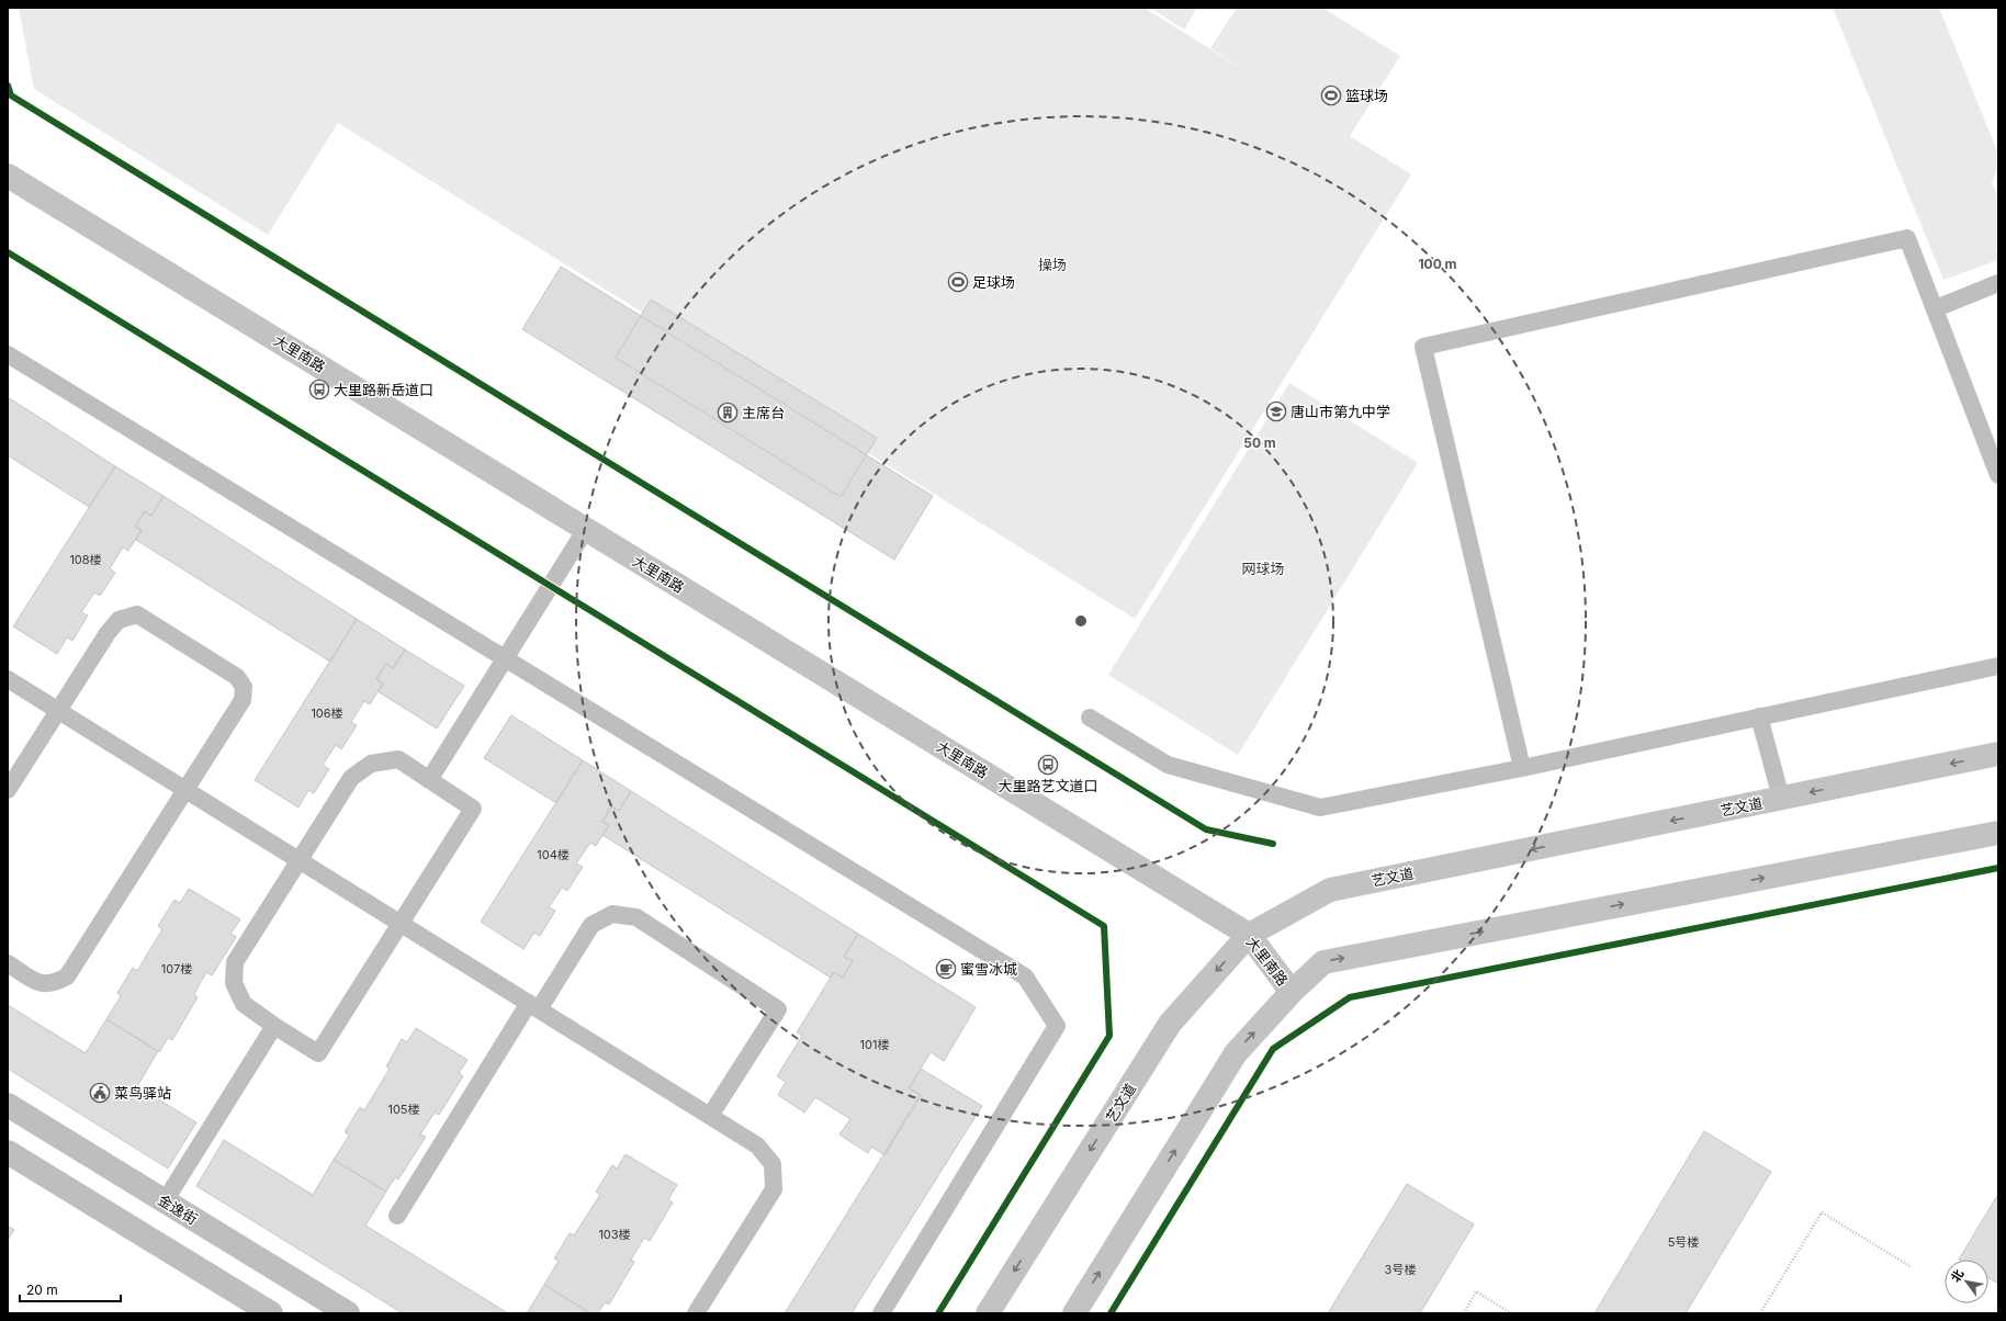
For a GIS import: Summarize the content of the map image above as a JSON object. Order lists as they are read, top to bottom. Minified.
{"streets":{"main road":["大里南路","艺文道"],"street":["金逸街"]},"crossings":[["大里南路","艺文道"]],"parks":["操场","网球场"],"places":{"sports":["篮球场","足球场"],"bus stop":["大里路新岳道口","大里路艺文道口"],"school or university":["唐山市第九中学"],"building":["主席台"],"cafe":["蜜雪冰城"],"public building":["菜鸟驿站"]},"house_numbers":["108楼","106楼","104楼","107楼","101楼","105楼","103楼","5号楼","3号楼"],"scale_bar":"20 m","north":"top left","rings":["100 m","50 m"]}
